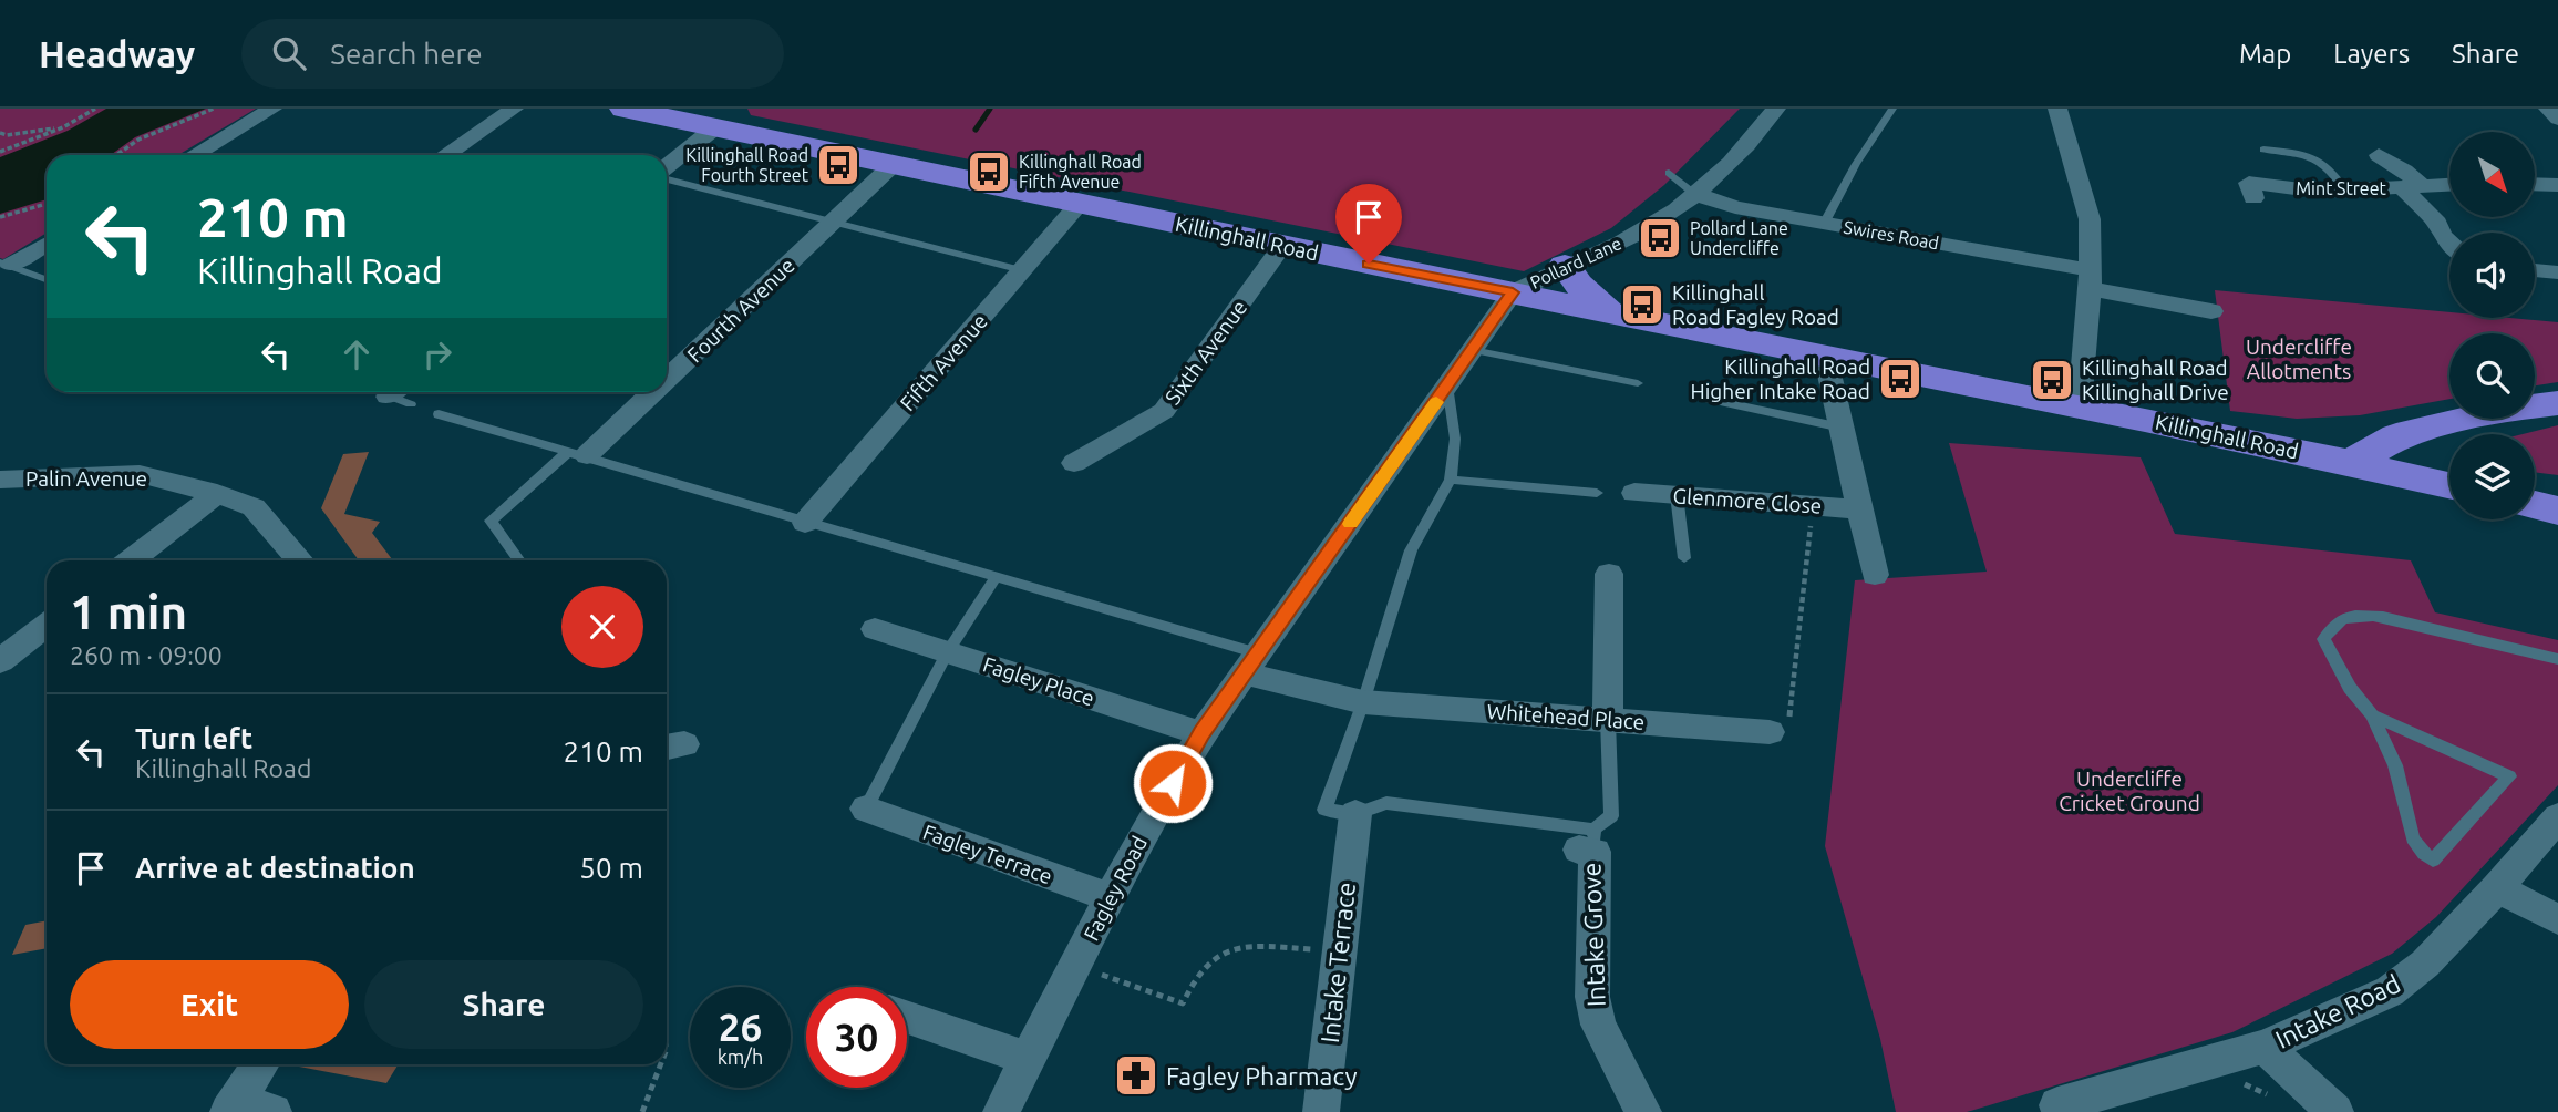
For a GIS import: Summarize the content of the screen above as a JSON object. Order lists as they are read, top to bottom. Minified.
{"streets":{"highway":["Killinghall Road"],"street":["Mint Street","Swires Road","Pollard Lane","Fourth Avenue","Sixth Avenue","Fifth Avenue","Palin Avenue","Glenmore Close","Fagley Place","Whitehead Place","Fagley Terrace","Fagley Road","Intake Grove","Intake Terrace","Intake Road"]},"crossings":[["Swires Road","Pollard Lane"],["Killinghall Road","Pollard Lane"],["Killinghall Road","Fourth Avenue"],["Killinghall Road","Sixth Avenue"],["Killinghall Road","Fifth Avenue"],["Killinghall Road","Fagley Road"],["Pollard Lane","Fagley Road"],["Fagley Place","Fagley Road"],["Whitehead Place","Fagley Road"],["Fagley Terrace","Fagley Road"]],"parks":["Undercliffe Allotments","Undercliffe Cricket Ground"],"places":{"bus stop":["Killinghall Road Fourth Street","Killinghall Road Fifth Avenue","Pollard Lane Undercliffe","Killinghall Road Fagley Road","Killinghall Road Higher Intake Road","Killinghall Road Killinghall Drive"],"pharmacy":["Fagley Pharmacy"]},"north":"bottom right","page":{"header":"Headway","search":"Search here","nav":["Map","Layers","Share"],"turn":["210 m","Killinghall Road"],"heading":["1 min","260 m · 09:00"],"list":[{"name":"Turn left","note":"Killinghall Road","value":"210 m"},{"name":"Arrive at destination","value":"50 m"}],"buttons":["Exit","Share"],"speed":"26 km/h","limit":"30"}}
